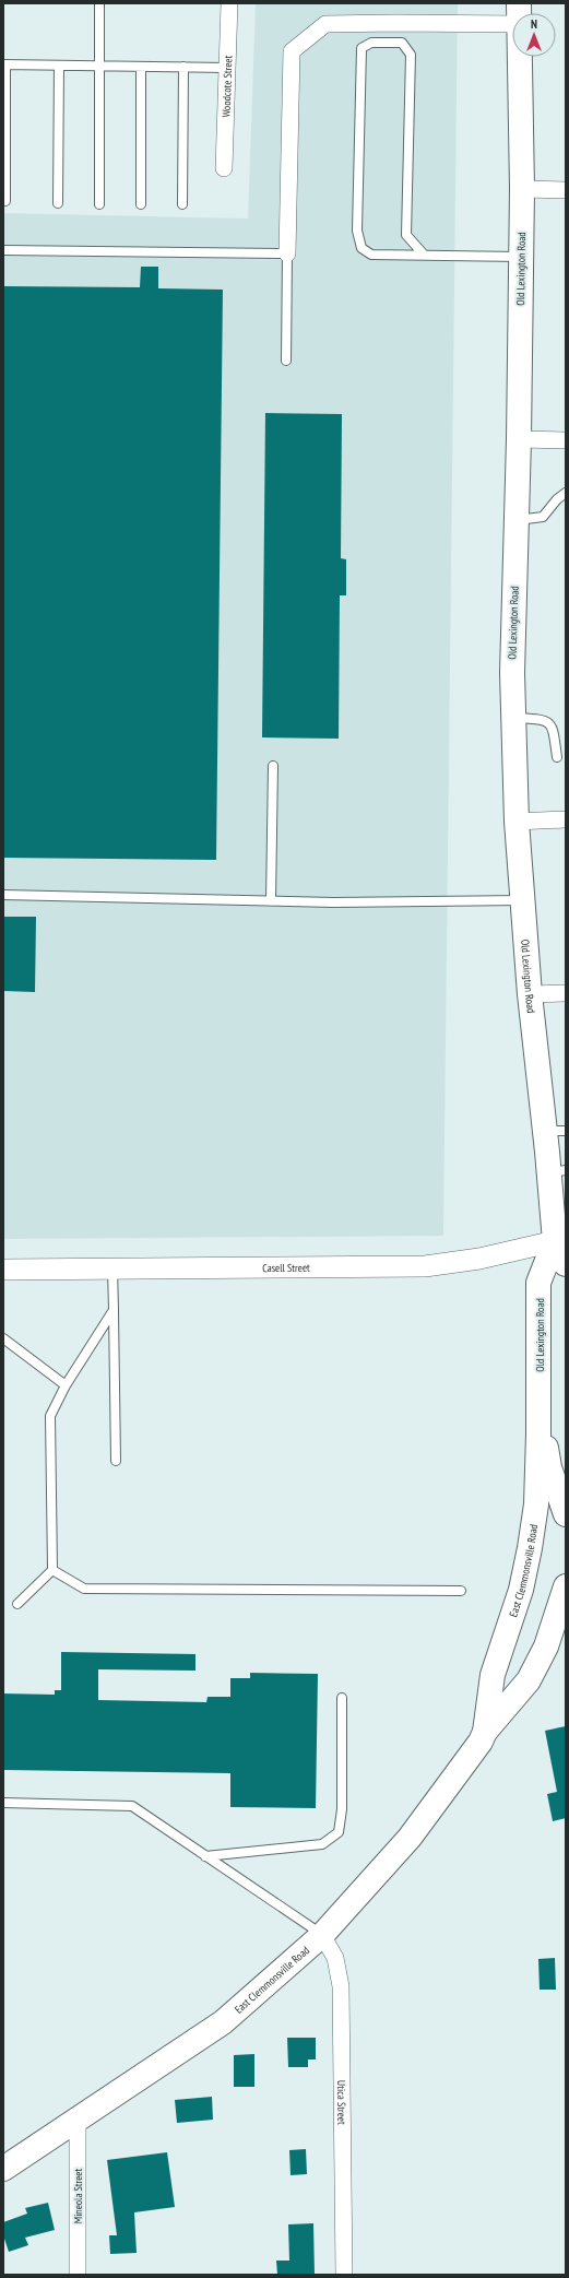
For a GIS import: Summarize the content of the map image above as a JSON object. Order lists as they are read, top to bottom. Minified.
{"streets":{"main road":["Old Lexington Road","East Clemmonsville Road"],"street":["Woodcote Street","Casell Street","Utica Street","Mineola Street"]},"crossings":[["Old Lexington Road","Casell Street"],["Old Lexington Road","East Clemmonsville Road"],["East Clemmonsville Road","Utica Street"],["East Clemmonsville Road","Mineola Street"]],"north":"top"}
